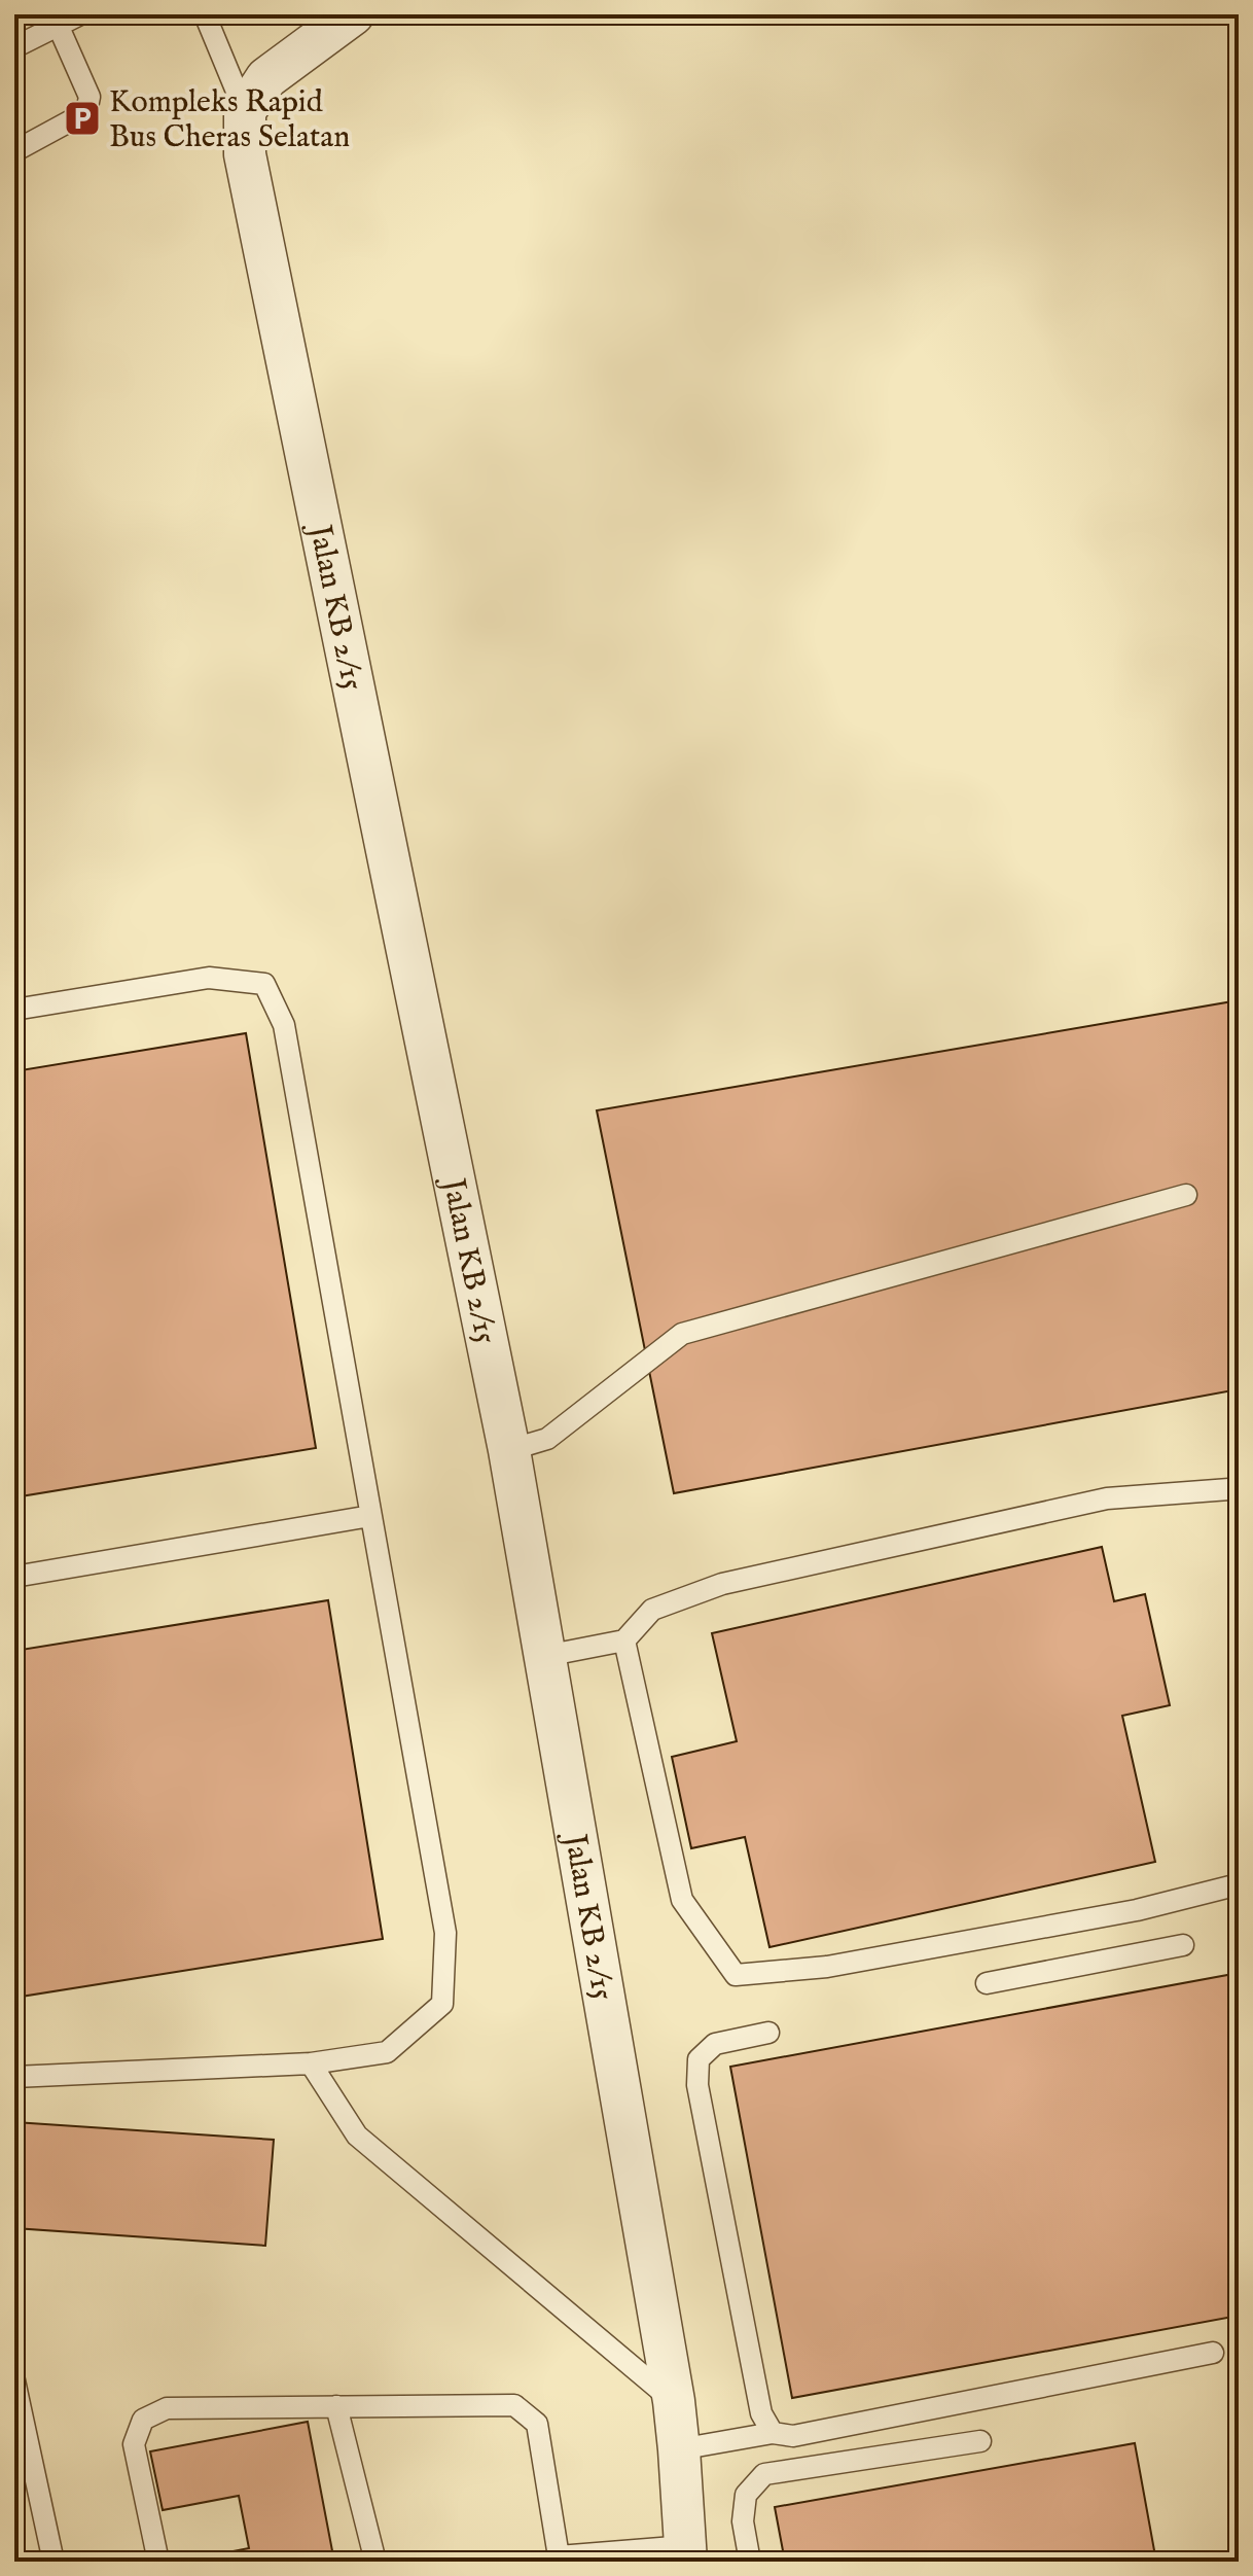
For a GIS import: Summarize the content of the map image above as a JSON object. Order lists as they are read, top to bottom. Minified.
{"streets":{"street":["Jalan KB 2/15"]},"places":{"parking":["Kompleks Rapid Bus Cheras Selatan"]}}
